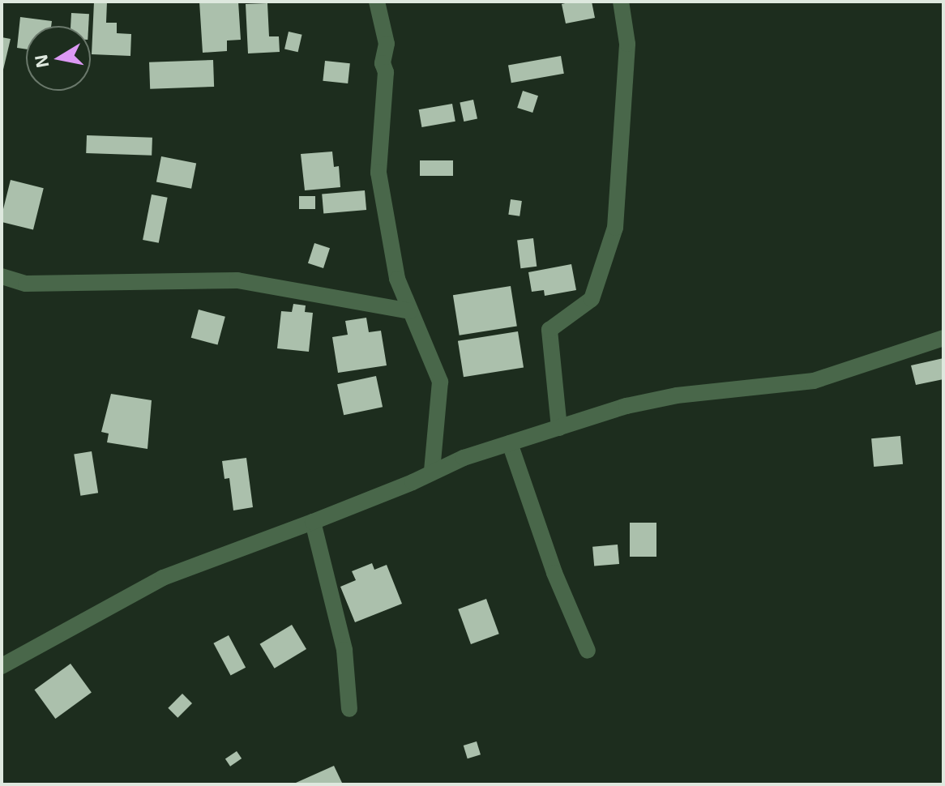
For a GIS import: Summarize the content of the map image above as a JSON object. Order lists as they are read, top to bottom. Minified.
{"north":"left"}
